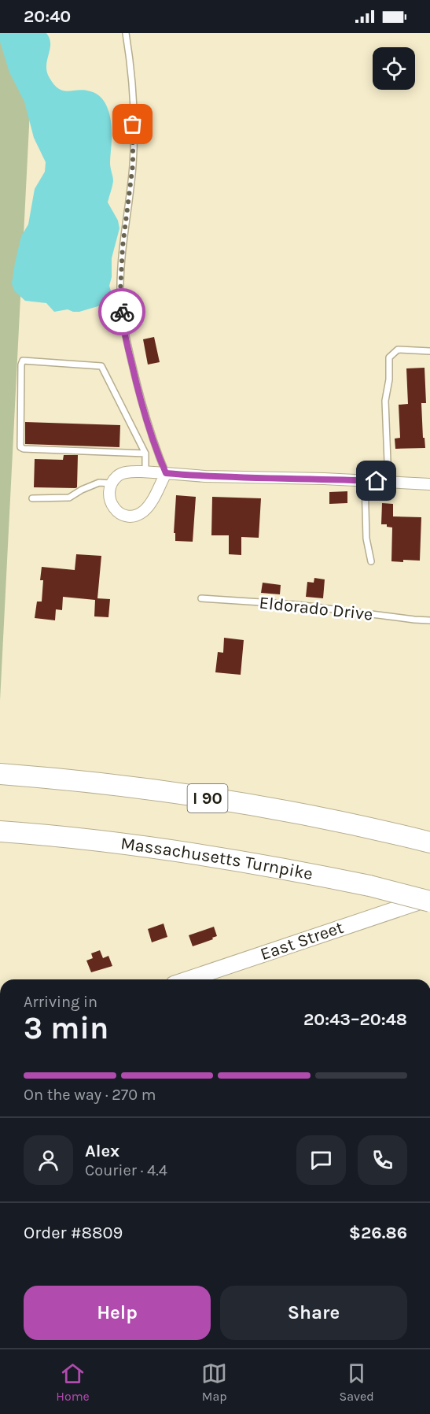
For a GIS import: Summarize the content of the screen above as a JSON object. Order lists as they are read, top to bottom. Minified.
{"streets":{"highway":["I 90","Massachusetts Turnpike"],"main road":["East Street"],"lane":["Eldorado Drive"]},"crossings":[["Massachusetts Turnpike","East Street"]],"page":{"status":"20:40","heading":["3 min","Arriving in","20:43–20:48"],"panel":["Alex","Courier · 4.4","Order #8809","$26.86"],"bar":"On the way · 270 m","buttons":["Help","Share"],"tabs":["Home","Map","Saved"]}}
